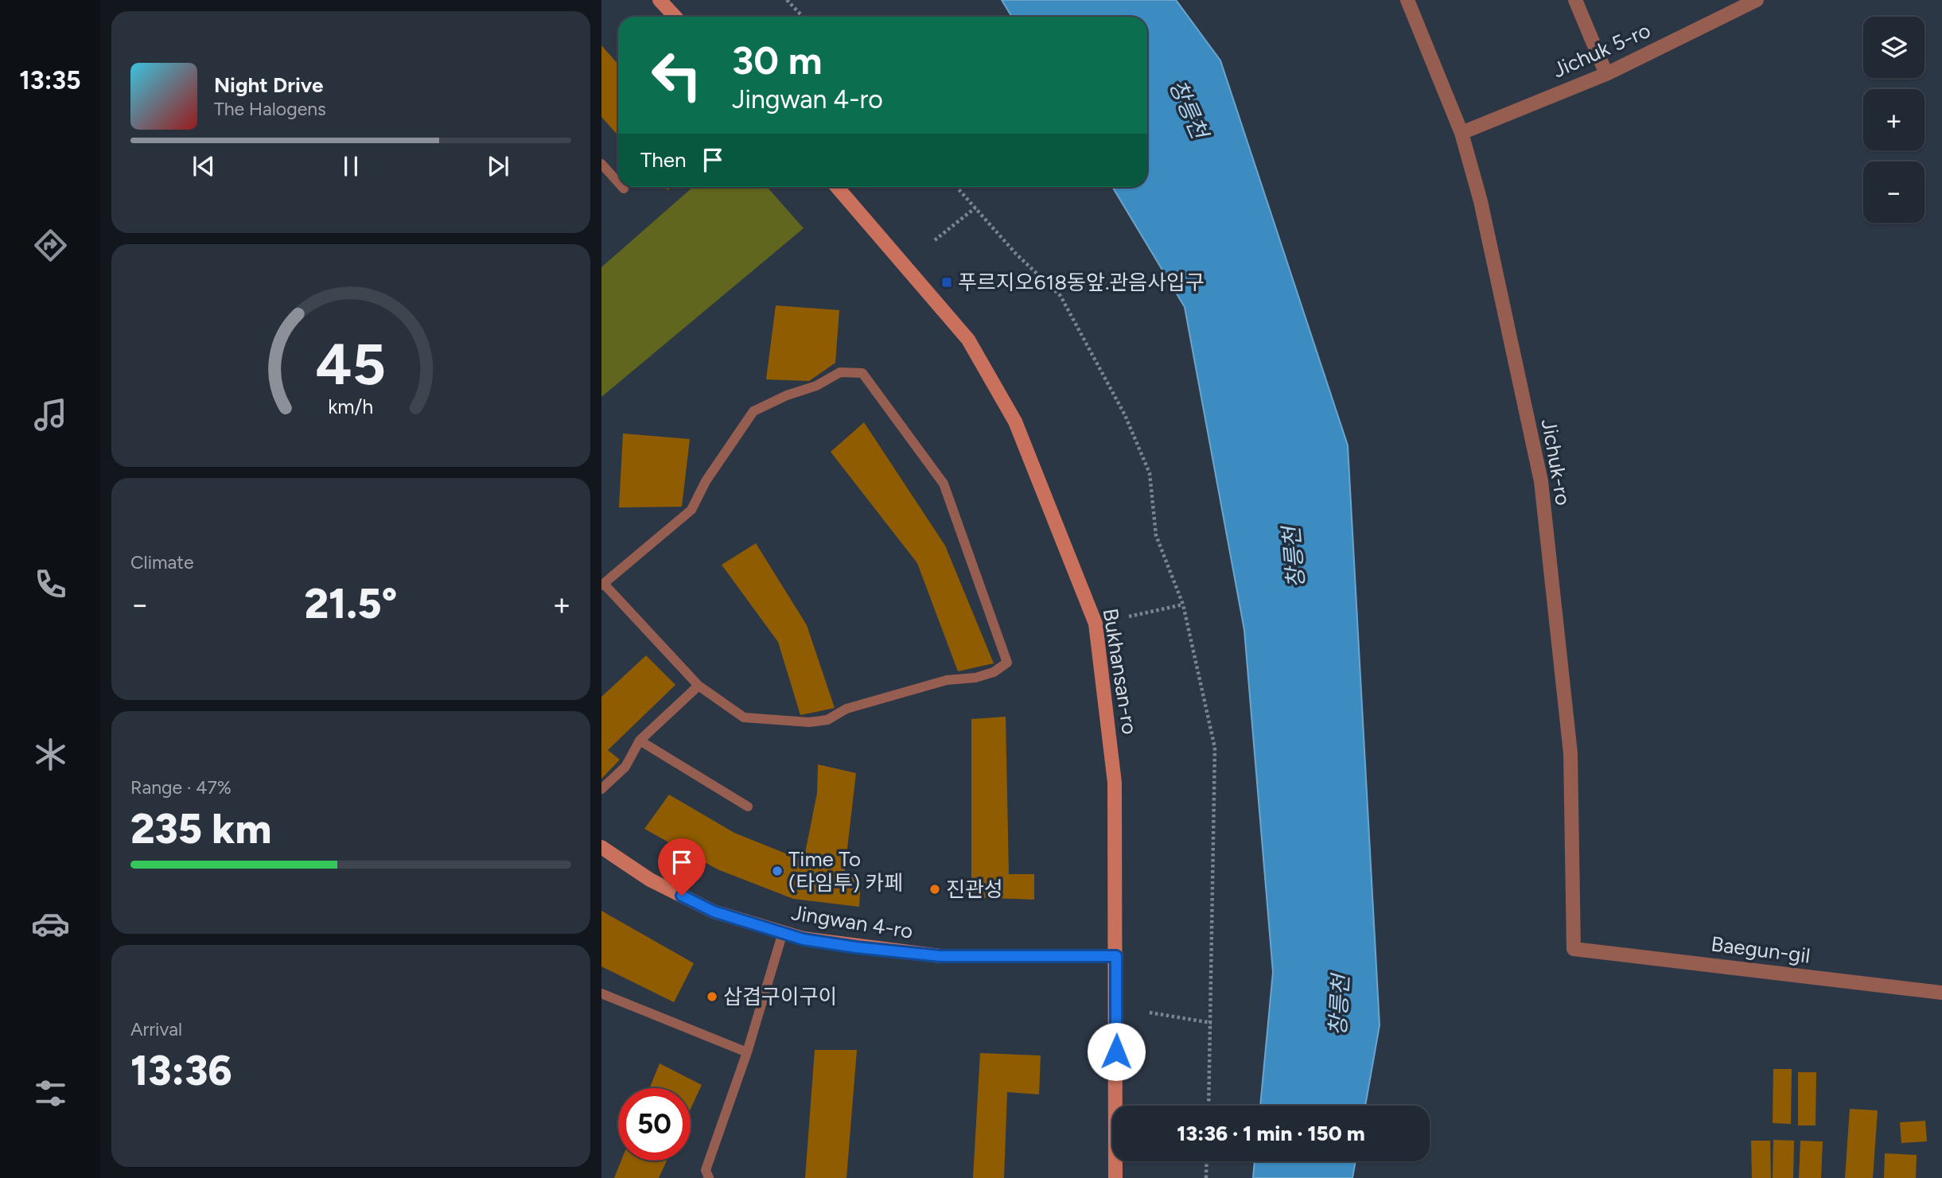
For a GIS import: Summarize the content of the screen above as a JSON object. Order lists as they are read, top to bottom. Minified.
{"streets":{"main road":["Bukhansan-ro","Jingwan 4-ro"],"street":["Jichuk 5-ro","Jichuk-ro","Baegun-gil"]},"crossings":[["Jichuk 5-ro","Jichuk-ro"],["Jichuk-ro","Baegun-gil"],["Bukhansan-ro","Jingwan 4-ro"]],"water":["창릉천"],"places":{"transit":["푸르지오618동앞.관음사입구"],"other":["Time To (타임투) 카페","진관성","삽겹구이구이"]},"page":{"tabs":"13:35","map_buttons":["+","−"],"turn":["30 m","Jingwan 4-ro"],"song":["Night Drive","The Halogens"],"then":"Then","tile":["Climate",["Range · 47%","235 km"],["Arrival","13:36"]],"heat":["−","21.5°","+"],"limit":"50","trip":"13:36 · 1 min · 150 m","gauge":["45","km/h"]}}
